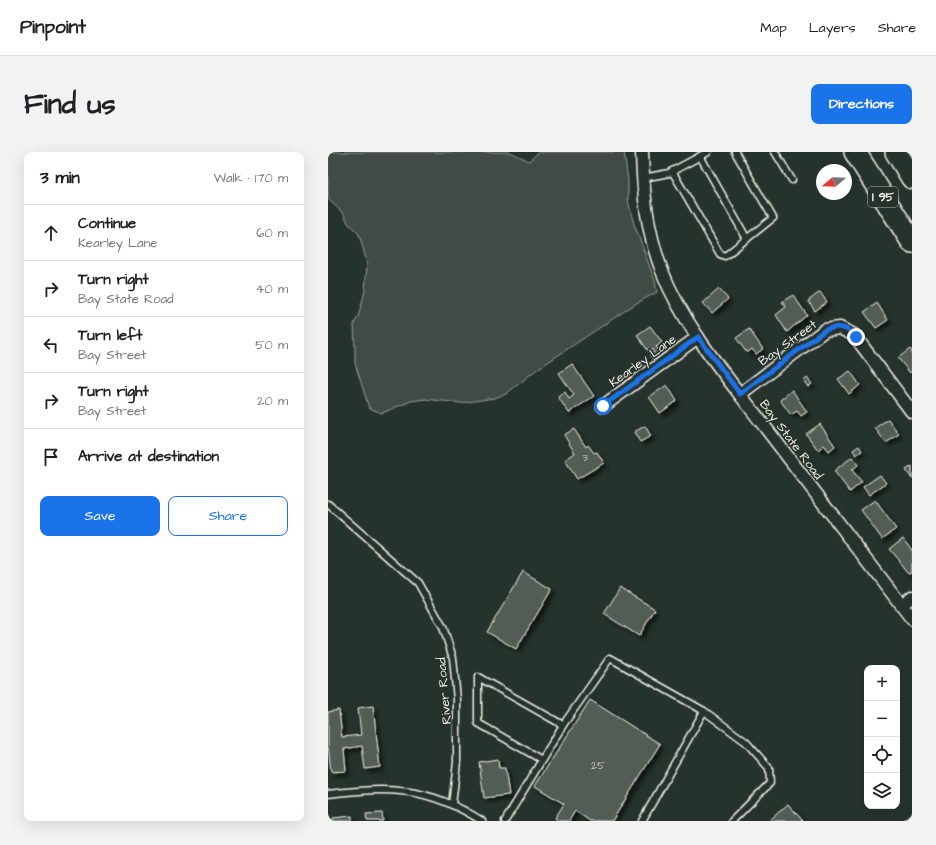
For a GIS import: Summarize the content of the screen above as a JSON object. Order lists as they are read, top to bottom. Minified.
{"streets":{"highway":["I 95"],"street":["Bay Street","Kearley Lane","Bay State Road"],"lane":["River Road"]},"crossings":[["Bay Street","Bay State Road"],["Kearley Lane","Bay State Road"]],"house_numbers":["3","25"],"north":"left","page":{"header":"Pinpoint","nav":["Map","Layers","Share"],"buttons":["Directions",["Save","Share"]],"title":"Find us","heading":["3 min","Walk · 170 m"],"list":[["Continue","Kearley Lane","60 m"],["Turn right","Bay State Road","40 m"],["Turn left","Bay Street","50 m"],["Turn right","Bay Street","20 m"],"Arrive at destination"],"map_buttons":["+","−"]}}
